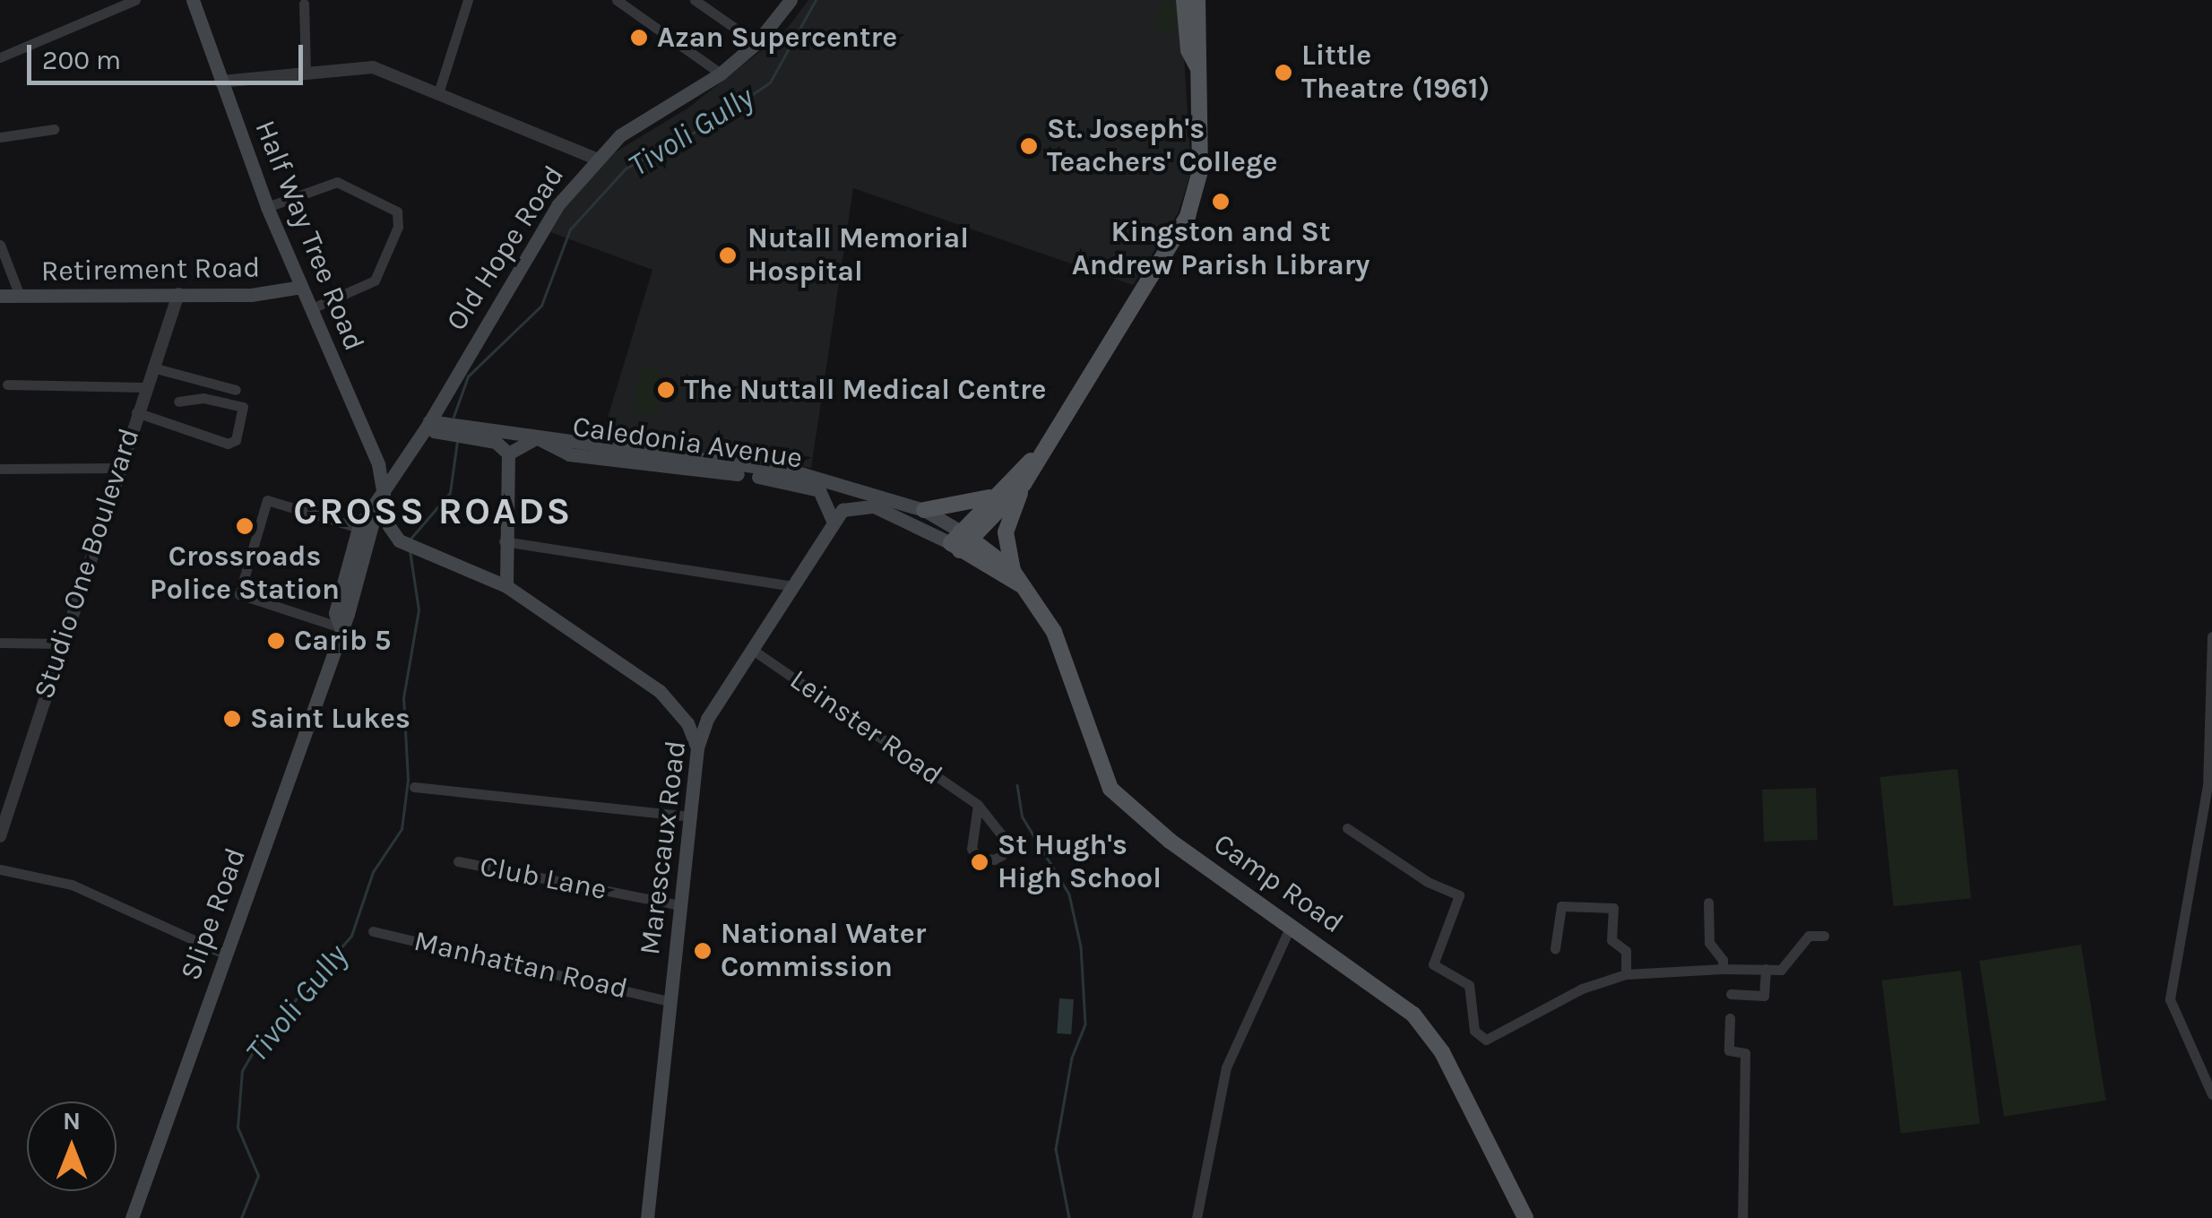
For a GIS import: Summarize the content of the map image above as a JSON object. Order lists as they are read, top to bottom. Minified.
{"streets":{"main road":["Half Way Tree Road","Old Hope Road","Retirement Road","Caledonia Avenue","Marescaux Road","Camp Road","Slipe Road"],"street":["Studio One Boulevard","Leinster Road","Club Lane","Manhattan Road"]},"crossings":[["Half Way Tree Road","Old Hope Road"],["Half Way Tree Road","Retirement Road"],["Half Way Tree Road","Slipe Road"],["Old Hope Road","Slipe Road"],["Retirement Road","Studio One Boulevard"],["Caledonia Avenue","Marescaux Road"],["Caledonia Avenue","Camp Road"],["Leinster Road","Marescaux Road"],["Marescaux Road","Club Lane"],["Marescaux Road","Manhattan Road"]],"districts":["CROSS ROADS"],"water":["Tivoli Gully"],"places":["Azan Supercentre","Little Theatre (1961)","St. Joseph's Teachers' College","Kingston and St Andrew Parish Library","Nutall Memorial Hospital","The Nuttall Medical Centre","Crossroads Police Station","Carib 5","Saint Lukes","St Hugh's High School","National Water Commission"],"scale_bar":"200 m","north":"top"}
